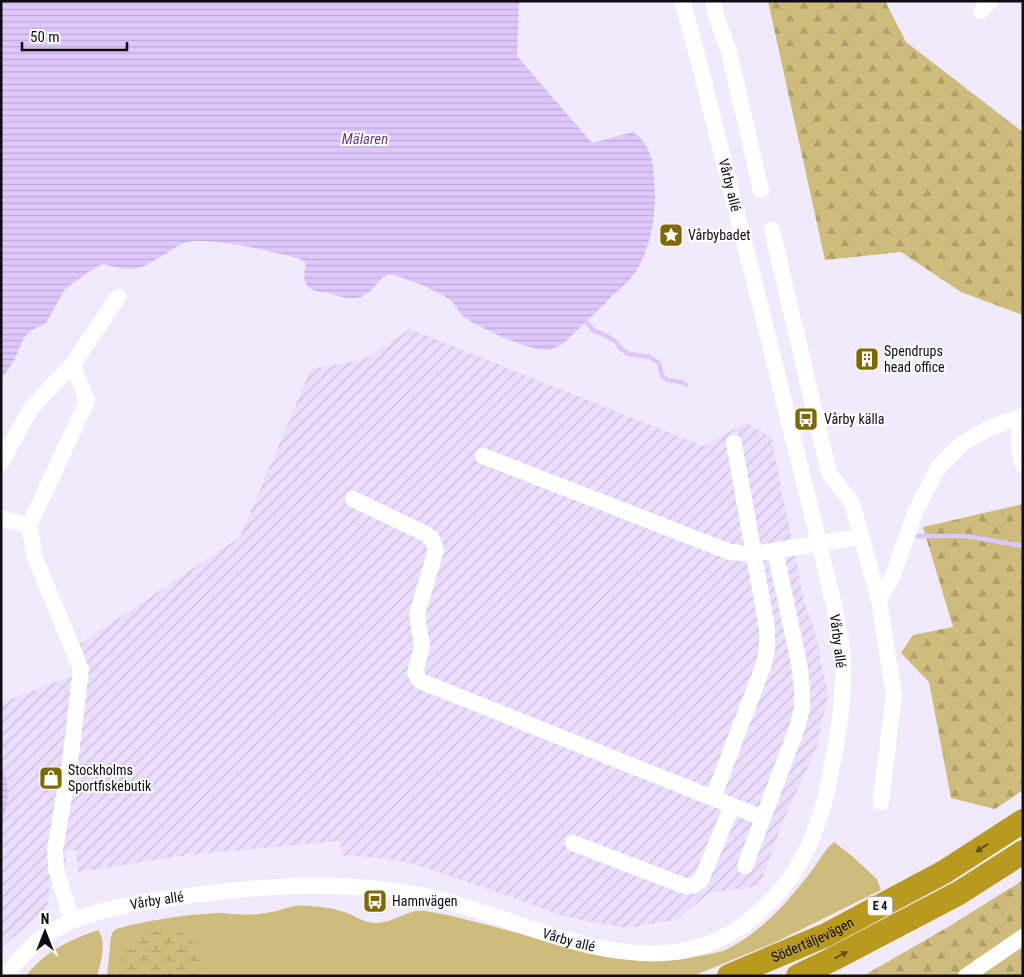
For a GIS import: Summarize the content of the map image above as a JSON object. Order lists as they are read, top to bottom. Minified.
{"streets":{"highway":["E 4","Södertäljevägen"],"street":["Vårby allé"]},"water":["Mälaren"],"places":{"place":["Vårbybadet"],"building":["Spendrups head office"],"bus stop":["Vårby källa","Hamnvägen"],"shop":["Stockholms Sportfiskebutik"]},"scale_bar":"50 m","north":"top"}
